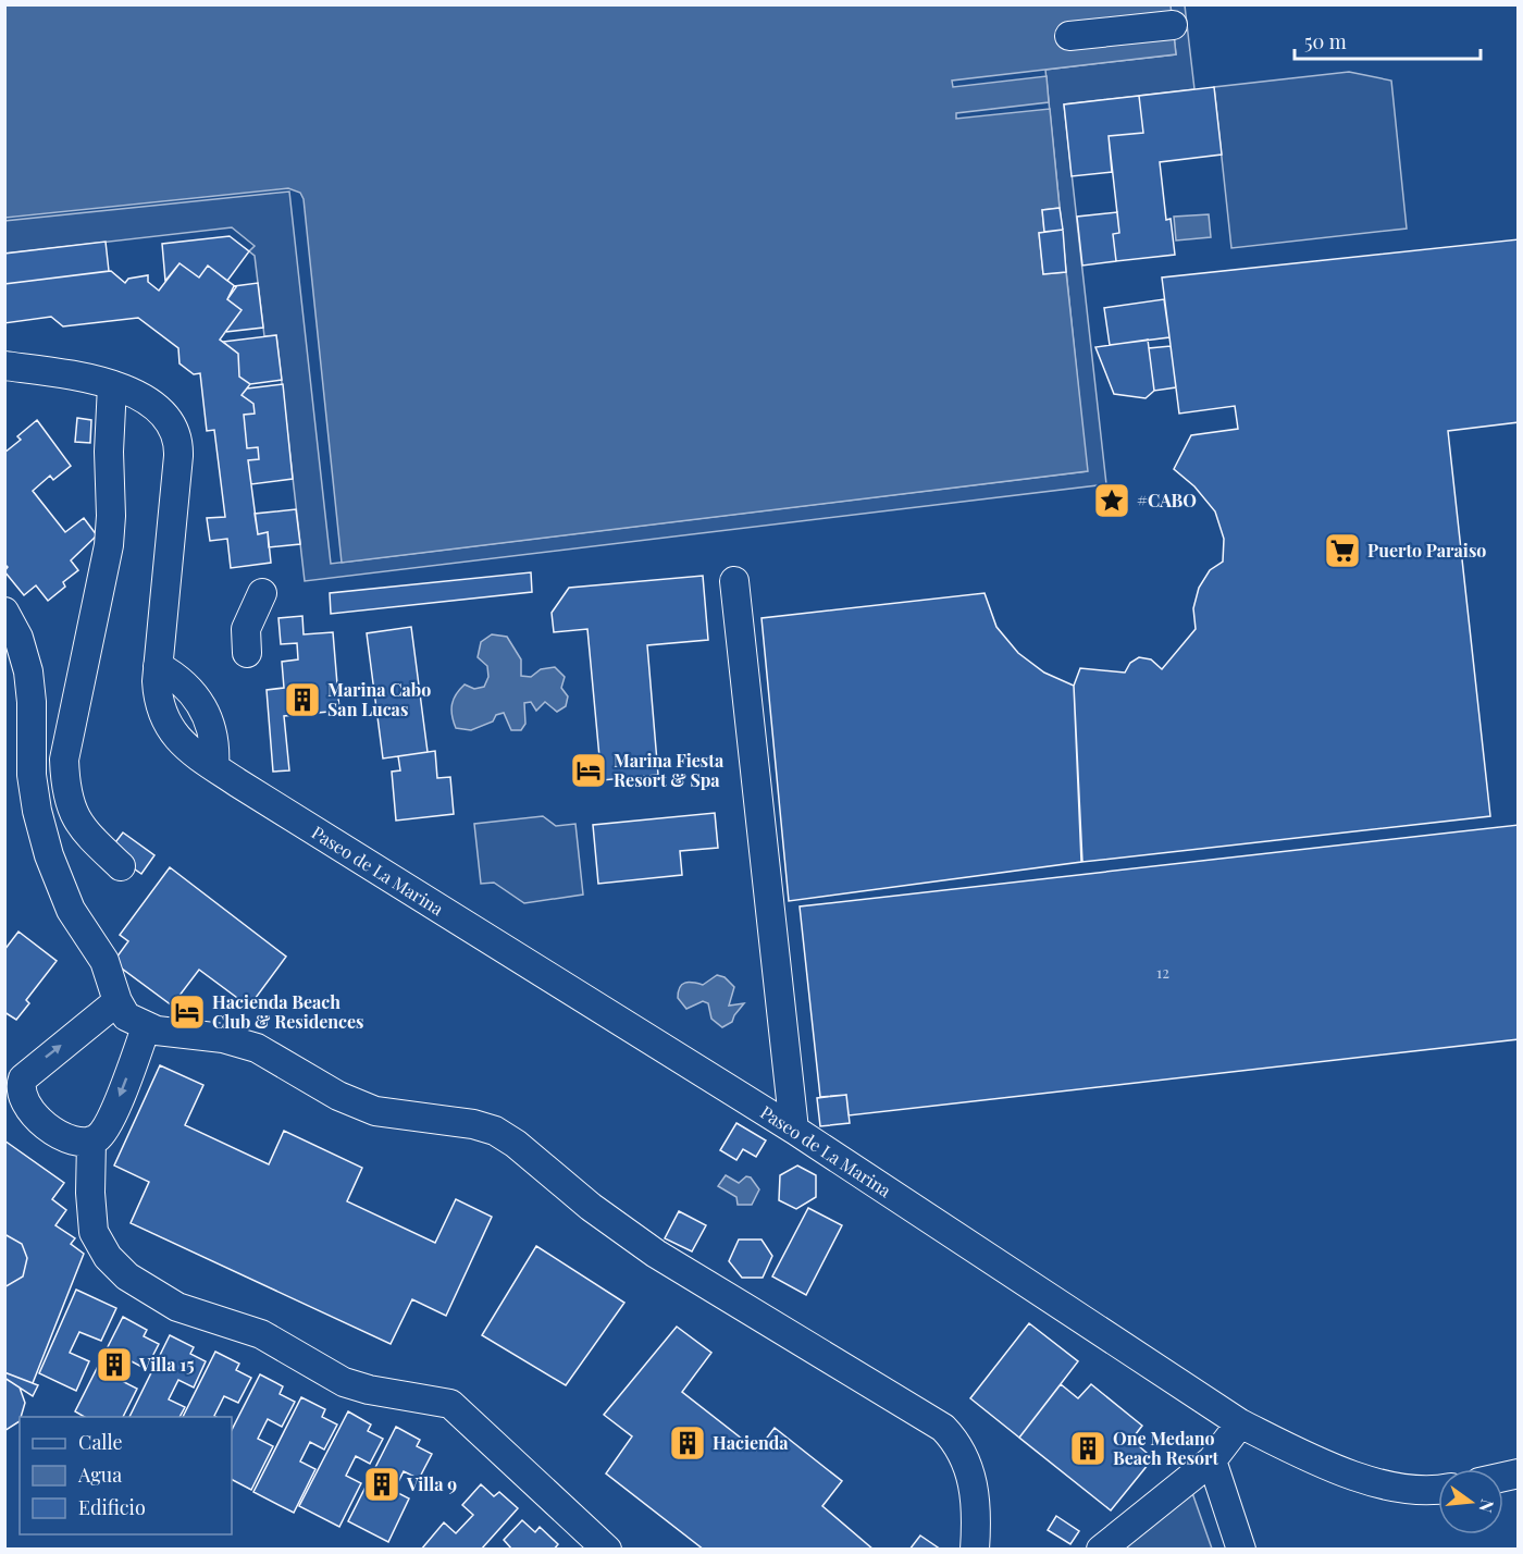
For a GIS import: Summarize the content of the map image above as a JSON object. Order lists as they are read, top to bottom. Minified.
{"streets":{"street":["Paseo de La Marina"]},"places":{"place":["#CABO"],"supermarket":["Puerto Paraiso"],"building":["Marina Cabo San Lucas","Villa 15","Hacienda","One Medano Beach Resort","Villa 9"],"hotel":["Marina Fiesta Resort & Spa","Hacienda Beach Club & Residences"]},"house_numbers":["12"],"legend":["Calle","Agua","Edificio"],"scale_bar":"50 m","north":"right"}
